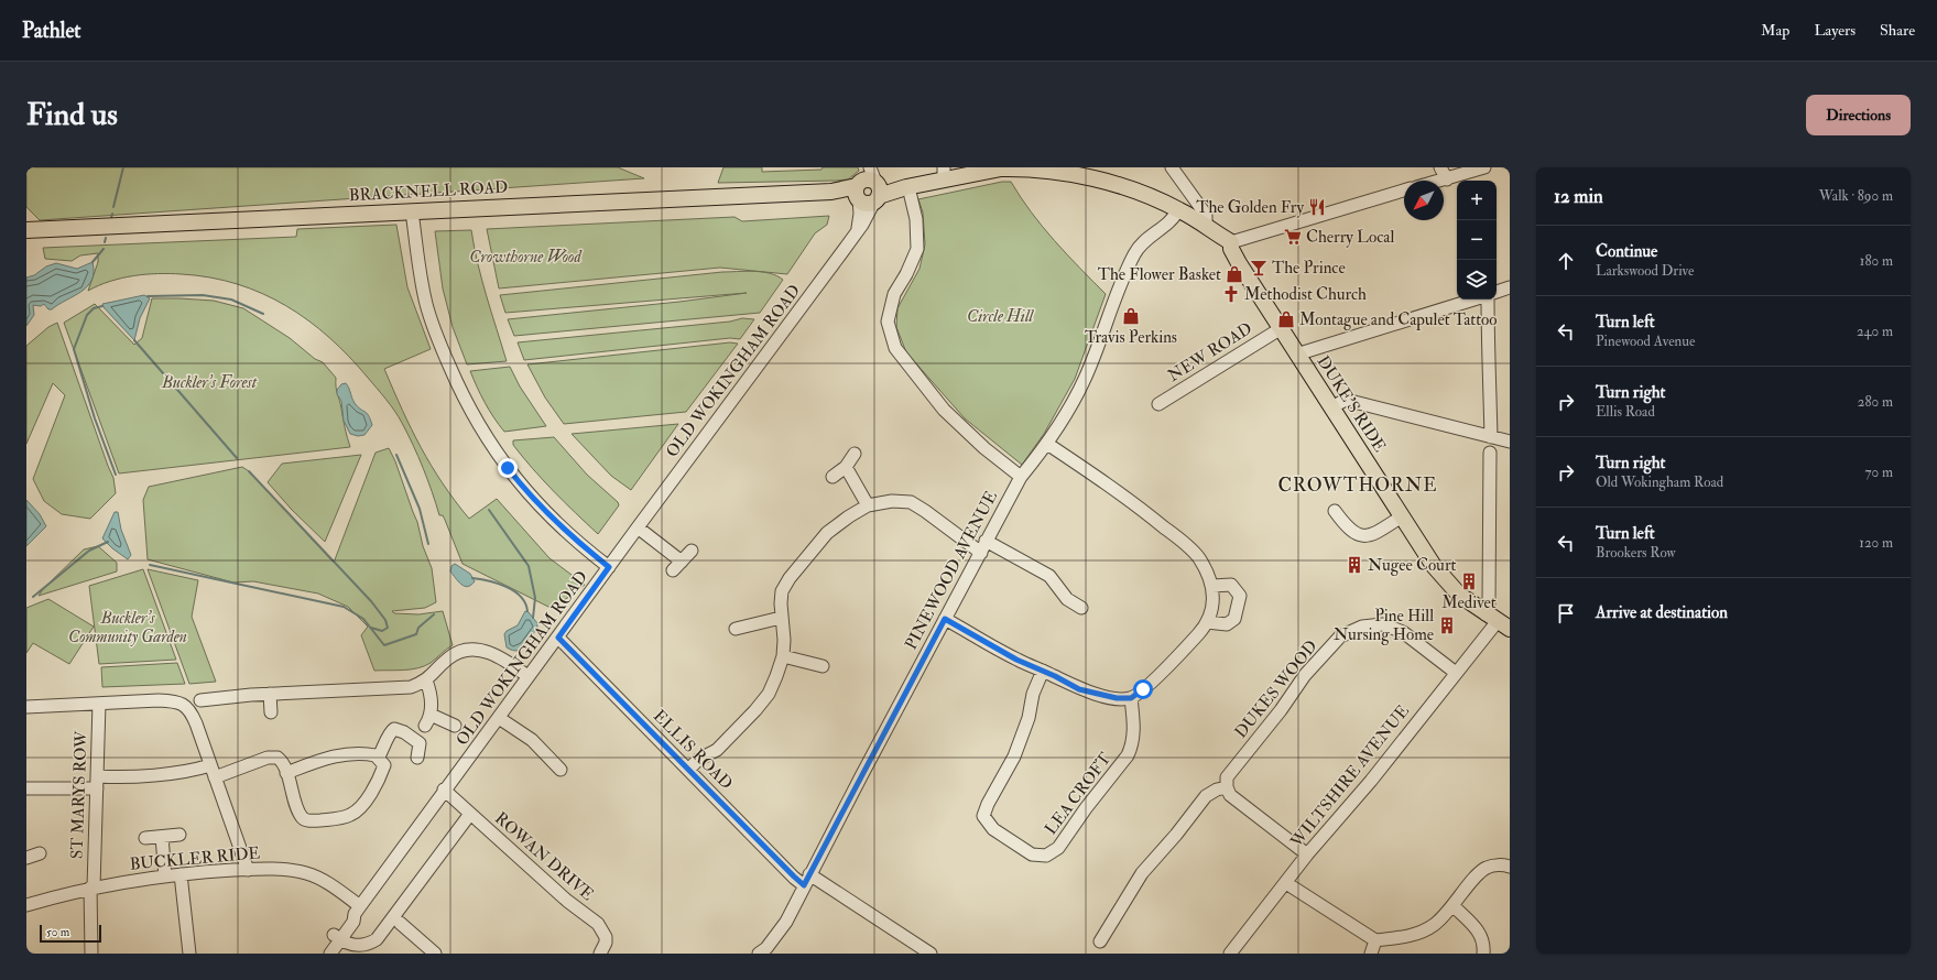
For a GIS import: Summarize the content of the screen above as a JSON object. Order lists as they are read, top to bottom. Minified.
{"streets":{"main road":["BRACKNELL ROAD","DUKE'S RIDE"],"street":["NEW ROAD","OLD WOKINGHAM ROAD","PINEWOOD AVENUE","DUKES WOOD","ELLIS ROAD","WILTSHIRE AVENUE","LEA CROFT","ST MARYS ROW","ROWAN DRIVE","BUCKLER RIDE"]},"crossings":[["BRACKNELL ROAD","OLD WOKINGHAM ROAD"],["NEW ROAD","DUKE'S RIDE"],["OLD WOKINGHAM ROAD","ELLIS ROAD"],["OLD WOKINGHAM ROAD","ROWAN DRIVE"],["OLD WOKINGHAM ROAD","BUCKLER RIDE"],["DUKE'S RIDE","WILTSHIRE AVENUE"],["PINEWOOD AVENUE","ELLIS ROAD"],["DUKES WOOD","WILTSHIRE AVENUE"],["ST MARYS ROW","BUCKLER RIDE"]],"districts":["CROWTHORNE"],"parks":["Crowthorne Wood","Circle Hill","Buckler's Forest","Buckler’s Community Garden"],"places":{"restaurant":["The Golden Fry"],"supermarket":["Cherry Local"],"bar":["The Prince"],"shop":["The Flower Basket","Travis Perkins","Montague and Capulet Tattoo"],"church":["Methodist Church"],"building":["Nugee Court","Medivet","Pine Hill Nursing Home"]},"scale_bar":"50 m","north":"bottom left","page":{"header":"Pathlet","nav":["Map","Layers","Share"],"buttons":"Directions","title":"Find us","heading":["12 min","Walk · 890 m"],"map_buttons":["+","−"],"list":[["Continue","Larkswood Drive","180 m"],["Turn left","Pinewood Avenue","240 m"],["Turn right","Ellis Road","280 m"],["Turn right","Old Wokingham Road","70 m"],["Turn left","Brookers Row","120 m"],"Arrive at destination"],"scale":"50 m"}}
